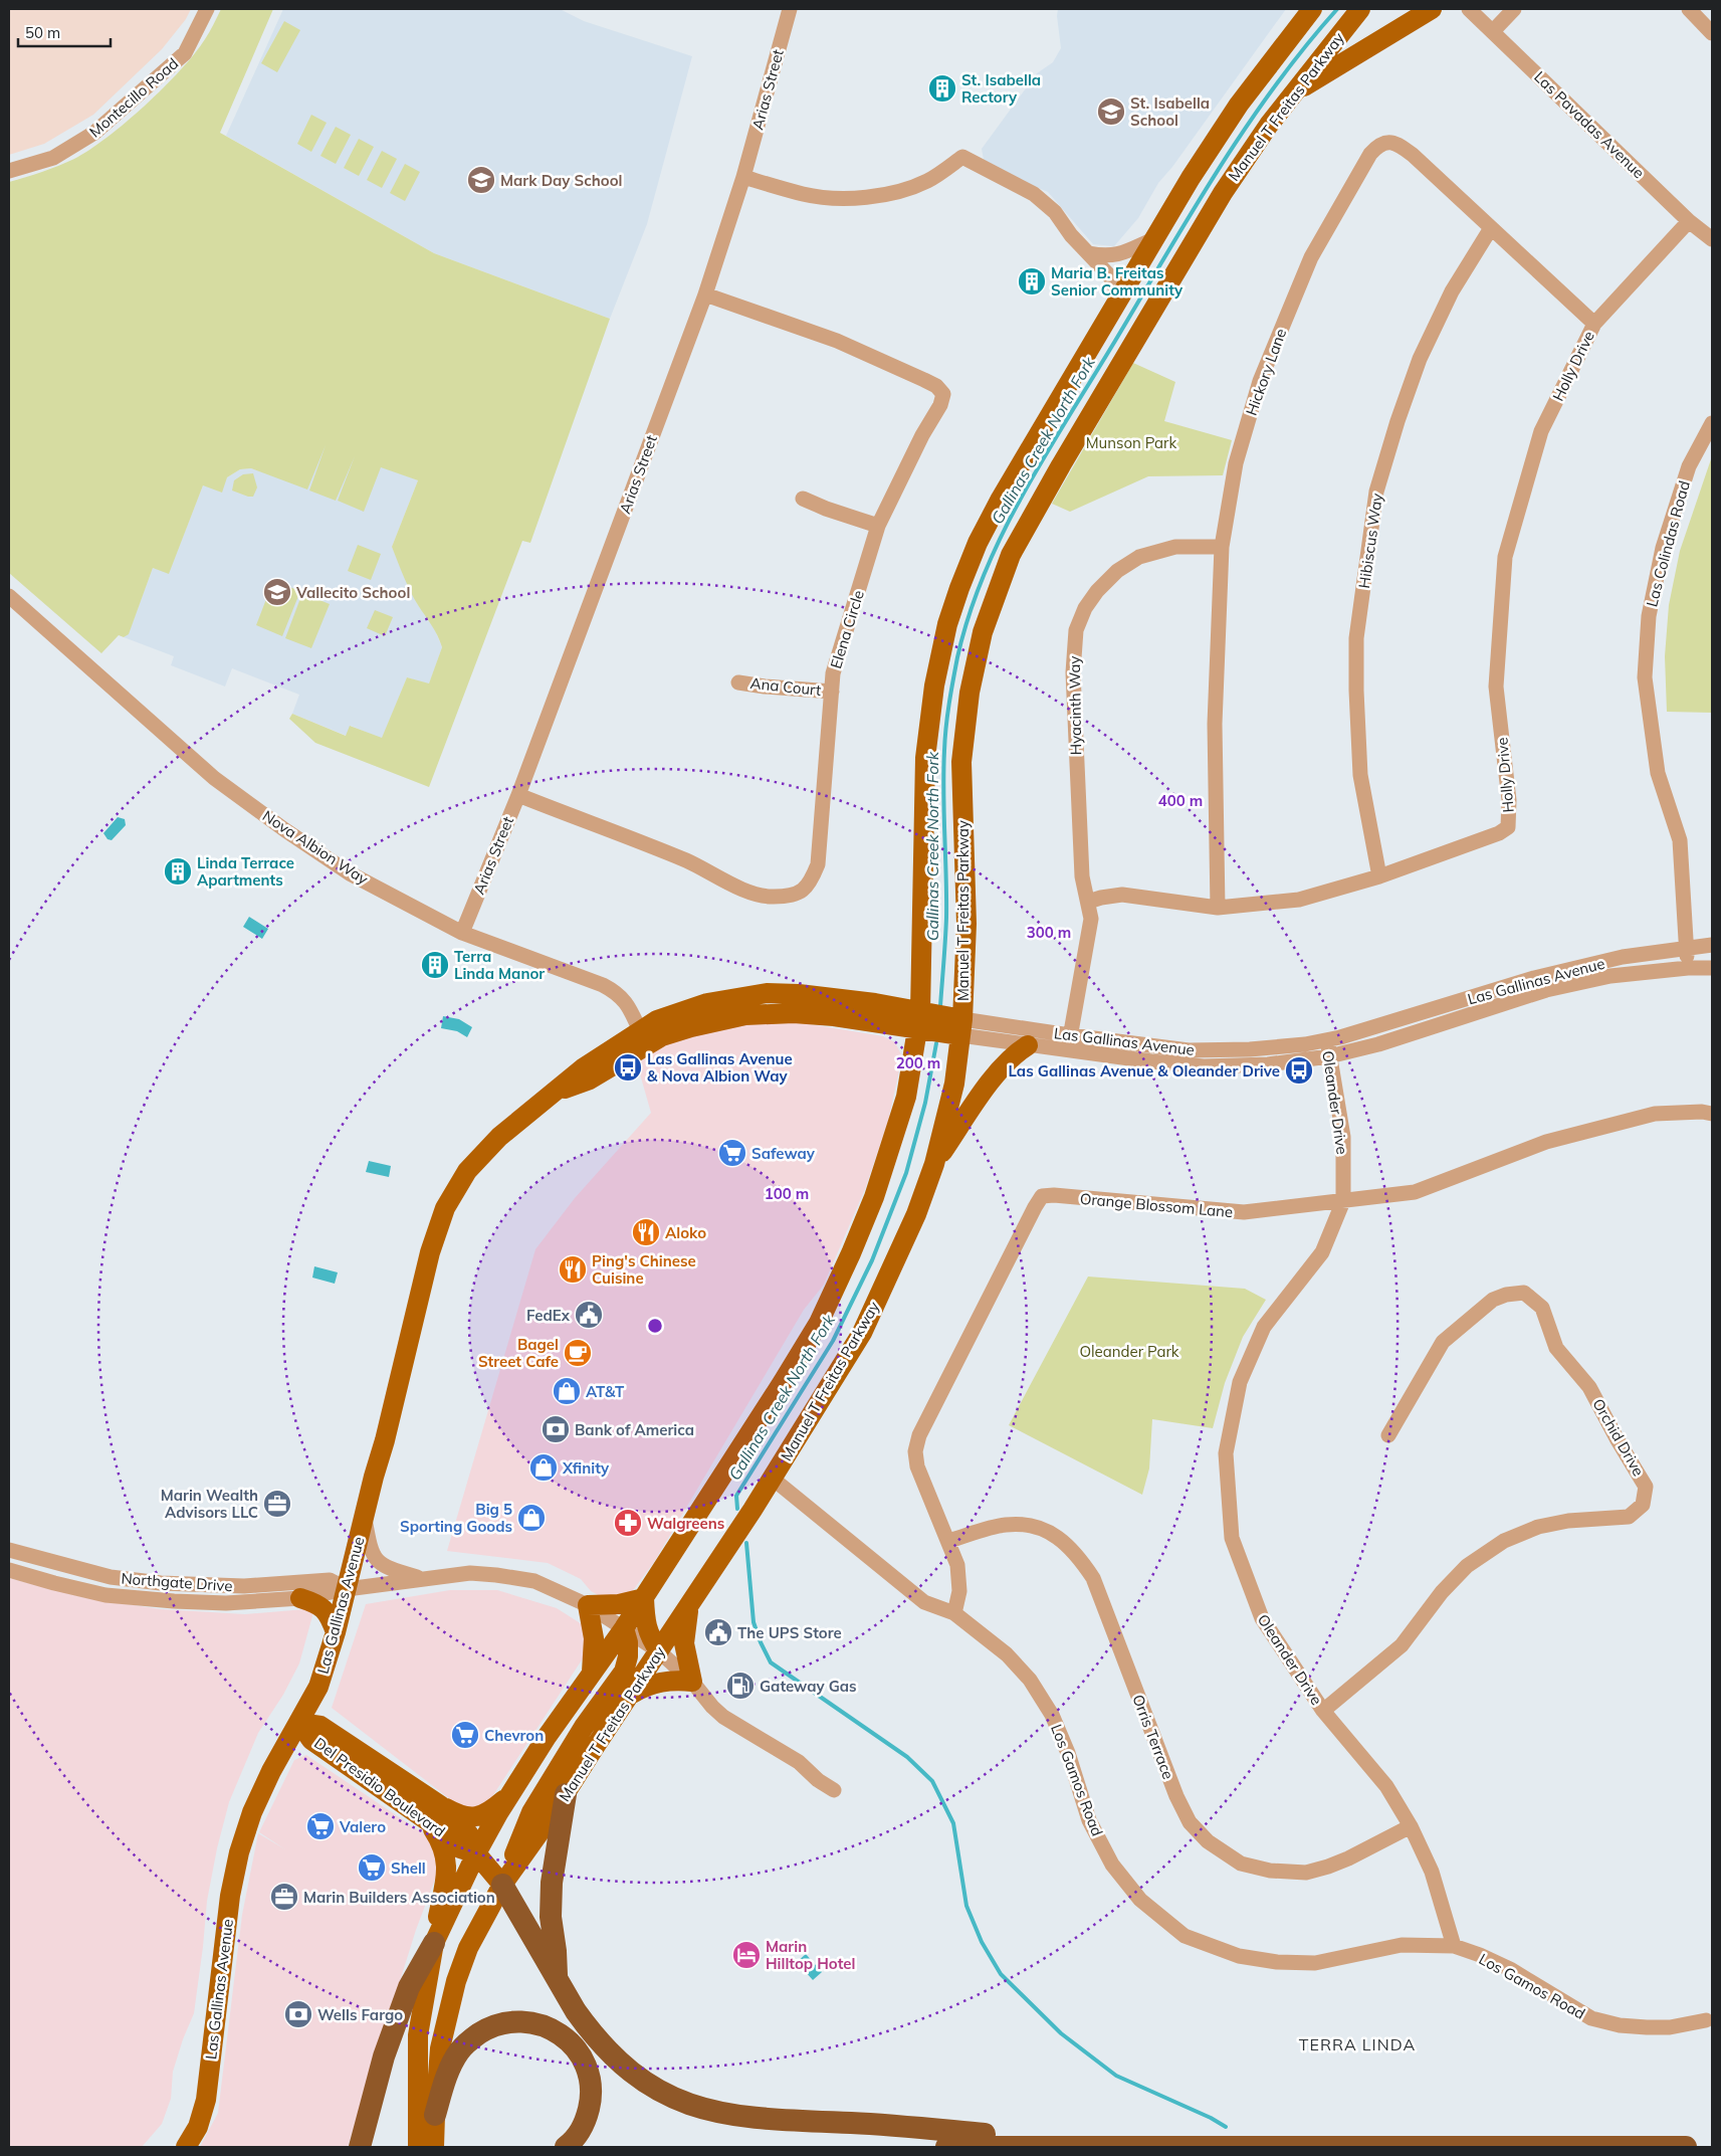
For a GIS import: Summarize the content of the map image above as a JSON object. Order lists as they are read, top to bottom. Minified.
{"streets":{"main road":["Manuel T Freitas Parkway","Las Gallinas Avenue","Del Presidio Boulevard"],"street":["Arias Street","Montecillo Road","Las Pavadas Avenue","Holly Drive","Hickory Lane","Hibiscus Way","Las Colindas Road","Elena Circle","Ana Court","Hyacinth Way","Nova Albion Way","Oleander Drive","Orange Blossom Lane","Orchid Drive","Northgate Drive","Orris Terrace","Los Gamos Road"]},"crossings":[["Arias Street","Elena Circle"],["Arias Street","Nova Albion Way"],["Manuel T Freitas Parkway","Las Gallinas Avenue"],["Manuel T Freitas Parkway","Northgate Drive"],["Manuel T Freitas Parkway","Los Gamos Road"],["Manuel T Freitas Parkway","Del Presidio Boulevard"],["Las Pavadas Avenue","Holly Drive"],["Holly Drive","Hickory Lane"],["Holly Drive","Hibiscus Way"],["Holly Drive","Hyacinth Way"],["Hickory Lane","Hibiscus Way"],["Hickory Lane","Hyacinth Way"],["Las Colindas Road","Las Gallinas Avenue"],["Elena Circle","Ana Court"],["Nova Albion Way","Las Gallinas Avenue"],["Las Gallinas Avenue","Oleander Drive"],["Las Gallinas Avenue","Northgate Drive"],["Las Gallinas Avenue","Del Presidio Boulevard"],["Oleander Drive","Orange Blossom Lane"],["Oleander Drive","Orchid Drive"],["Oleander Drive","Orris Terrace"],["Oleander Drive","Los Gamos Road"],["Orange Blossom Lane","Orris Terrace"],["Orange Blossom Lane","Los Gamos Road"]],"districts":["TERRA LINDA"],"water":["Gallinas Creek North Fork"],"parks":["Munson Park","Oleander Park"],"places":{"building":["St. Isabella Rectory","Maria B. Freitas Senior Community","Linda Terrace Apartments","Terra Linda Manor"],"school or university":["St. Isabella School","Mark Day School","Vallecito School"],"bus stop":["Las Gallinas Avenue & Nova Albion Way","Las Gallinas Avenue & Oleander Drive"],"supermarket":["Safeway","Chevron","Valero","Shell"],"restaurant":["Aloko","Ping's Chinese Cuisine"],"public building":["FedEx","The UPS Store"],"cafe":["Bagel Street Cafe"],"shop":["AT&T","Xfinity","Big 5 Sporting Goods"],"bank":["Bank of America","Wells Fargo"],"office":["Marin Wealth Advisors LLC","Marin Builders Association"],"pharmacy":["Walgreens"],"fuel station":["Gateway Gas"],"hotel":["Marin Hilltop Hotel"]},"scale_bar":"50 m","rings":["400 m","300 m","200 m","100 m"]}
